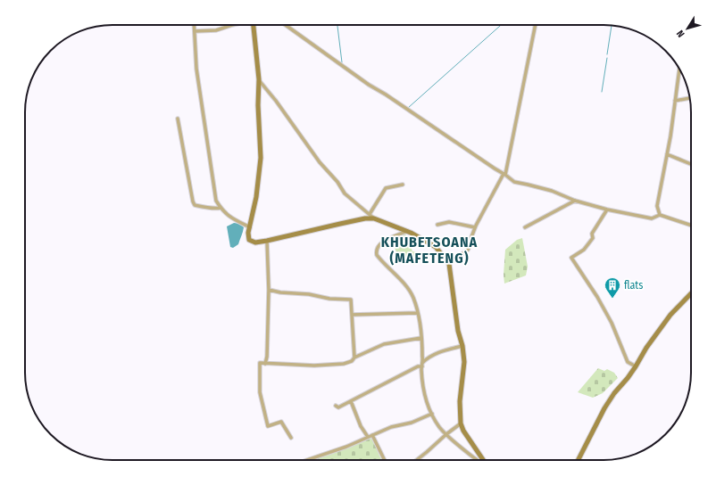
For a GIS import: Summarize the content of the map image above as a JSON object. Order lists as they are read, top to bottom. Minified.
{"districts":["KHUBETSOANA (MAFETENG)"],"places":{"building":["flats"]},"north":"bottom left"}
